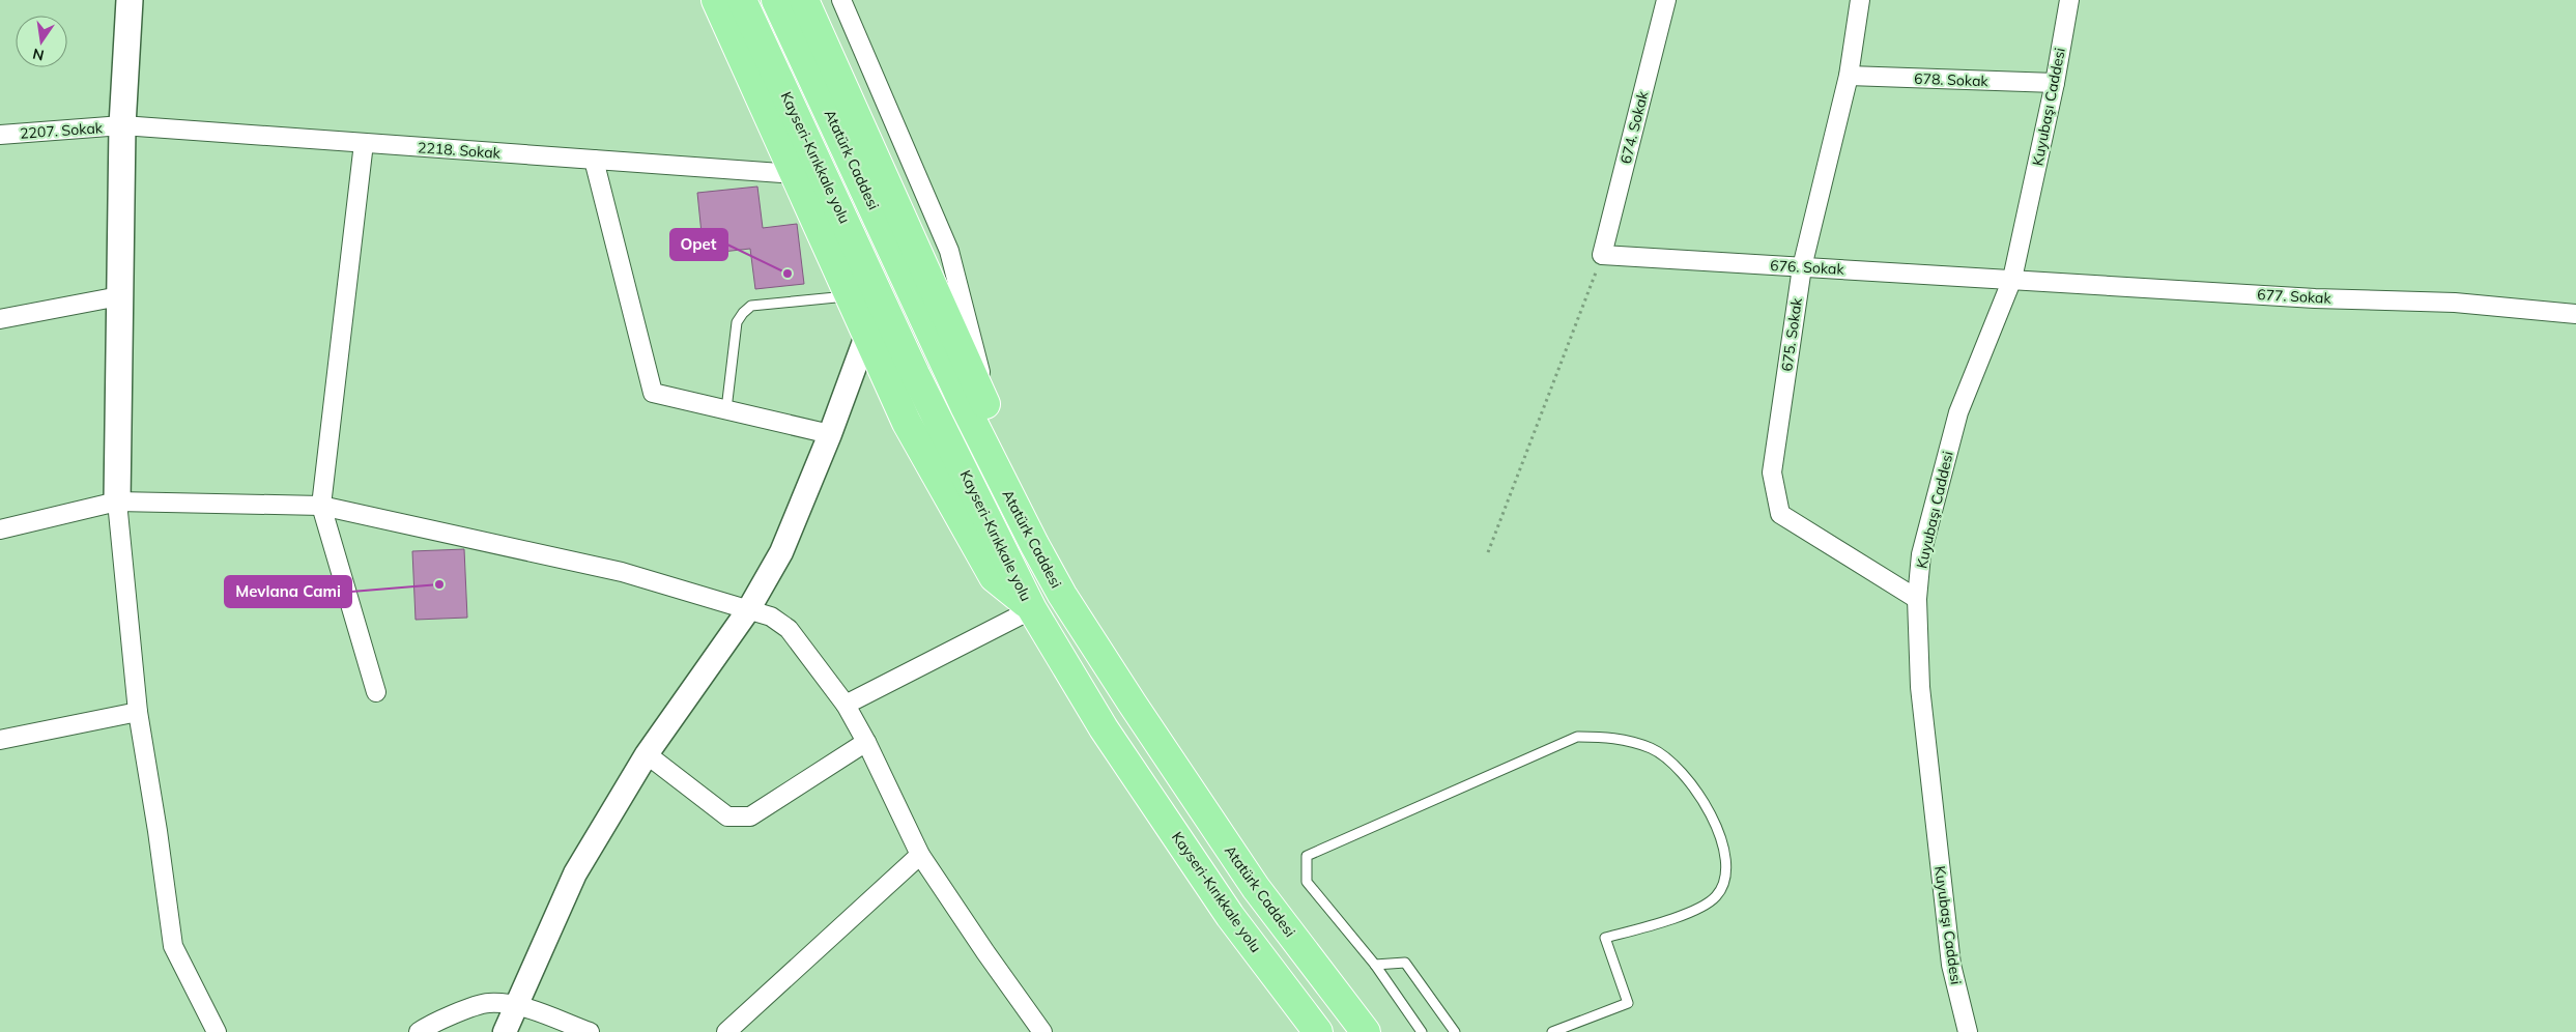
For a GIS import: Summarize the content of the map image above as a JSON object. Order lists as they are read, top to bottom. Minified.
{"streets":{"highway":["Kayseri-Kırıkkale yolu","Atatürk Caddesi"],"street":["678. Sokak","Kuyubaşı Caddesi","674. Sokak","2207. Sokak","2218. Sokak","676. Sokak","677. Sokak","675. Sokak"]},"crossings":[["678. Sokak","Kuyubaşı Caddesi"],["678. Sokak","675. Sokak"],["Kuyubaşı Caddesi","676. Sokak"],["Kuyubaşı Caddesi","677. Sokak"],["Kuyubaşı Caddesi","675. Sokak"],["674. Sokak","676. Sokak"],["2207. Sokak","2218. Sokak"],["676. Sokak","677. Sokak"],["676. Sokak","675. Sokak"]],"places":["Opet","Mevlana Cami"],"north":"bottom"}
